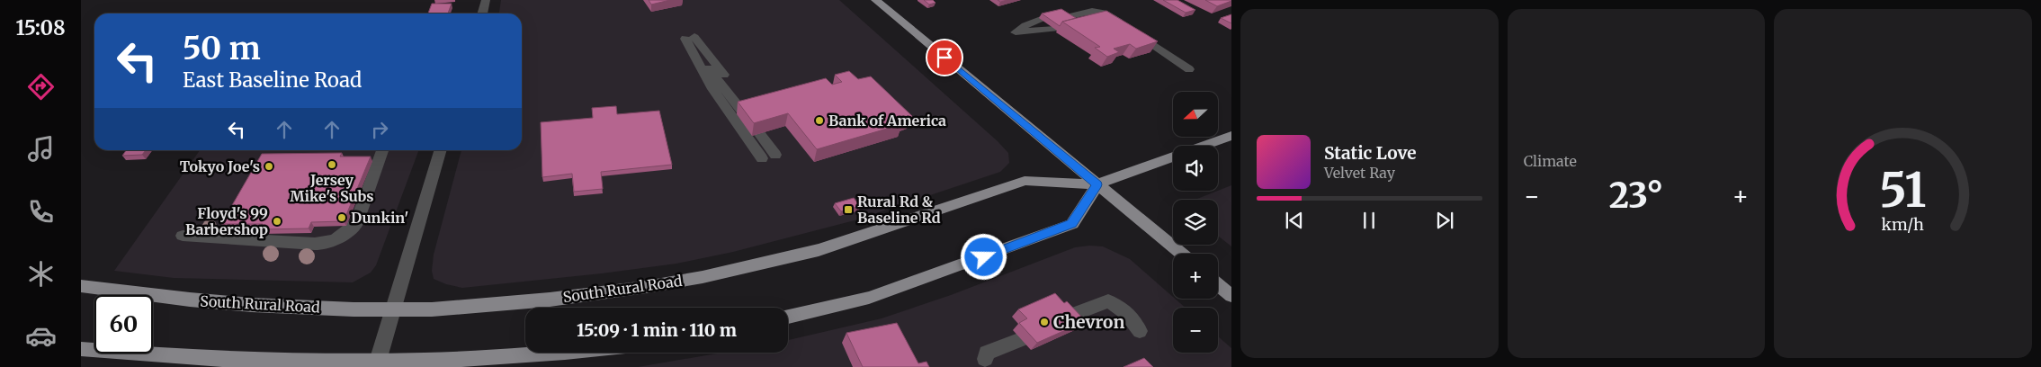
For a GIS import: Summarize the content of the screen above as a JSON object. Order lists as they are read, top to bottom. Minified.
{"streets":{"main road":["South Rural Road"]},"places":{"other":["Bank of America","Jersey Mike's Subs","Tokyo Joe's","Dunkin'","Floyd's 99 Barbershop","Chevron"],"transit":["Rural Rd & Baseline Rd"]},"north":"left","page":{"tabs":"15:08","tile":"Climate","turn":["50 m","East Baseline Road"],"map_buttons":["+","−"],"song":["Static Love","Velvet Ray"],"heat":["−","23°","+"],"limit":"60","trip":"15:09 · 1 min · 110 m","gauge":["51","km/h"]}}
